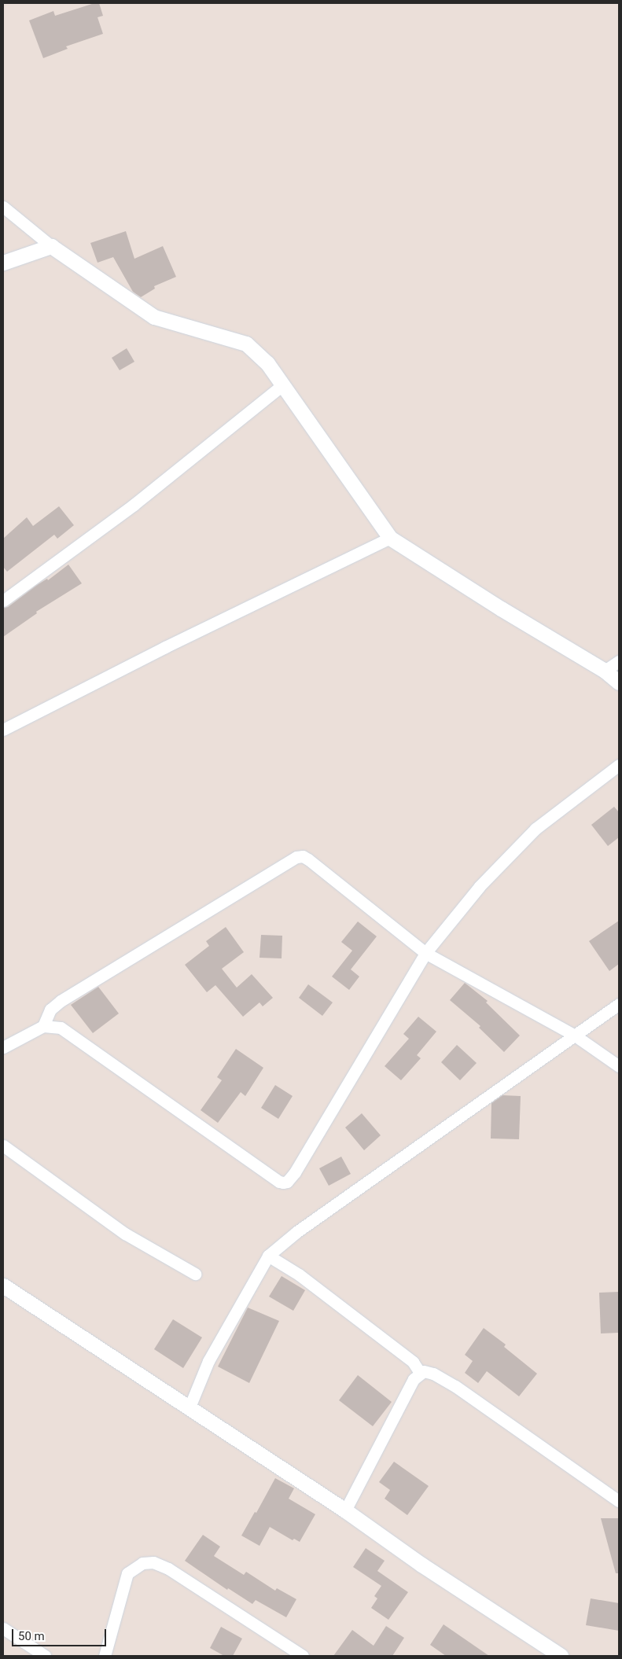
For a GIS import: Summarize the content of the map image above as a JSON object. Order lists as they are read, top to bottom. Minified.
{"scale_bar":"50 m"}
